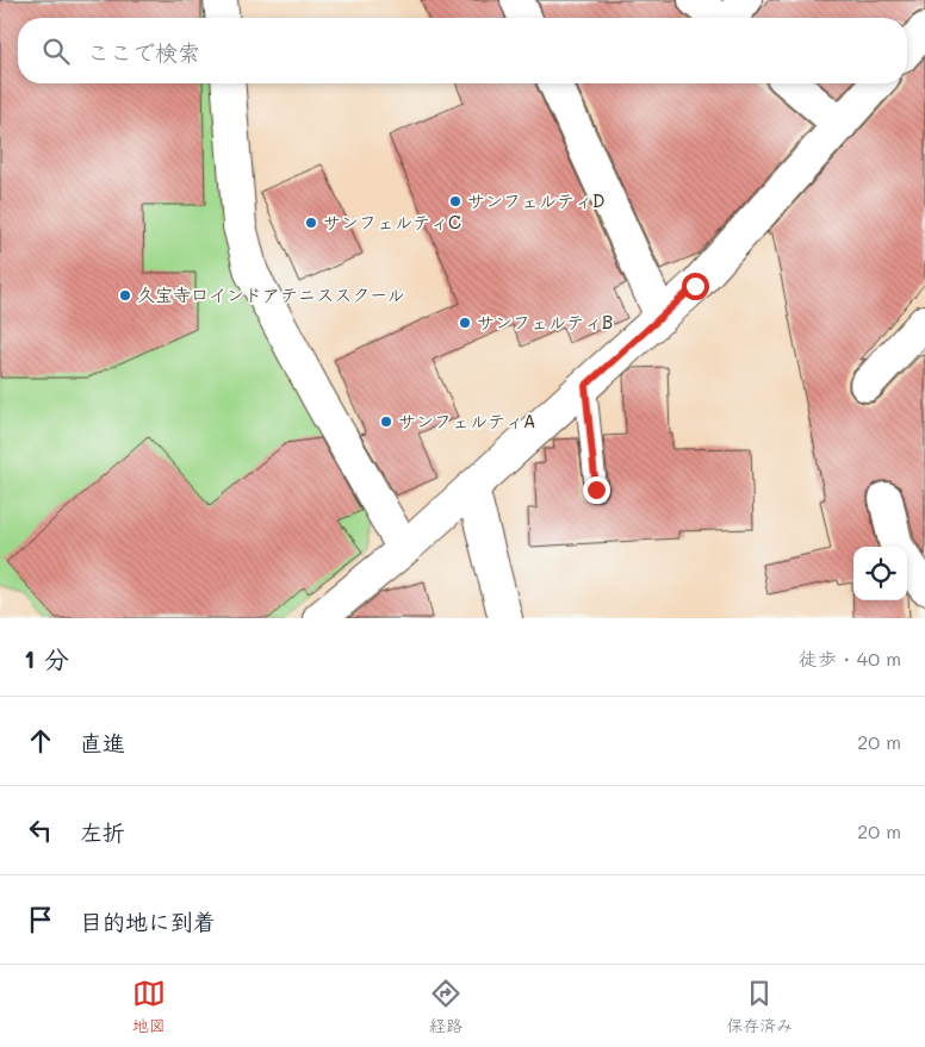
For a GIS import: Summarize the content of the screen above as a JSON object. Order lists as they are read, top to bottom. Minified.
{"places":["サンフェルティD","サンフェルティC","久宝寺口インドアテニススクール","サンフェルティB","サンフェルティA"],"page":{"search":"ここで検索","heading":["1 分","徒歩 · 40 m"],"list":[["直進","20 m"],["左折","20 m"],"目的地に到着"],"nav":["地図","経路","保存済み"]}}
